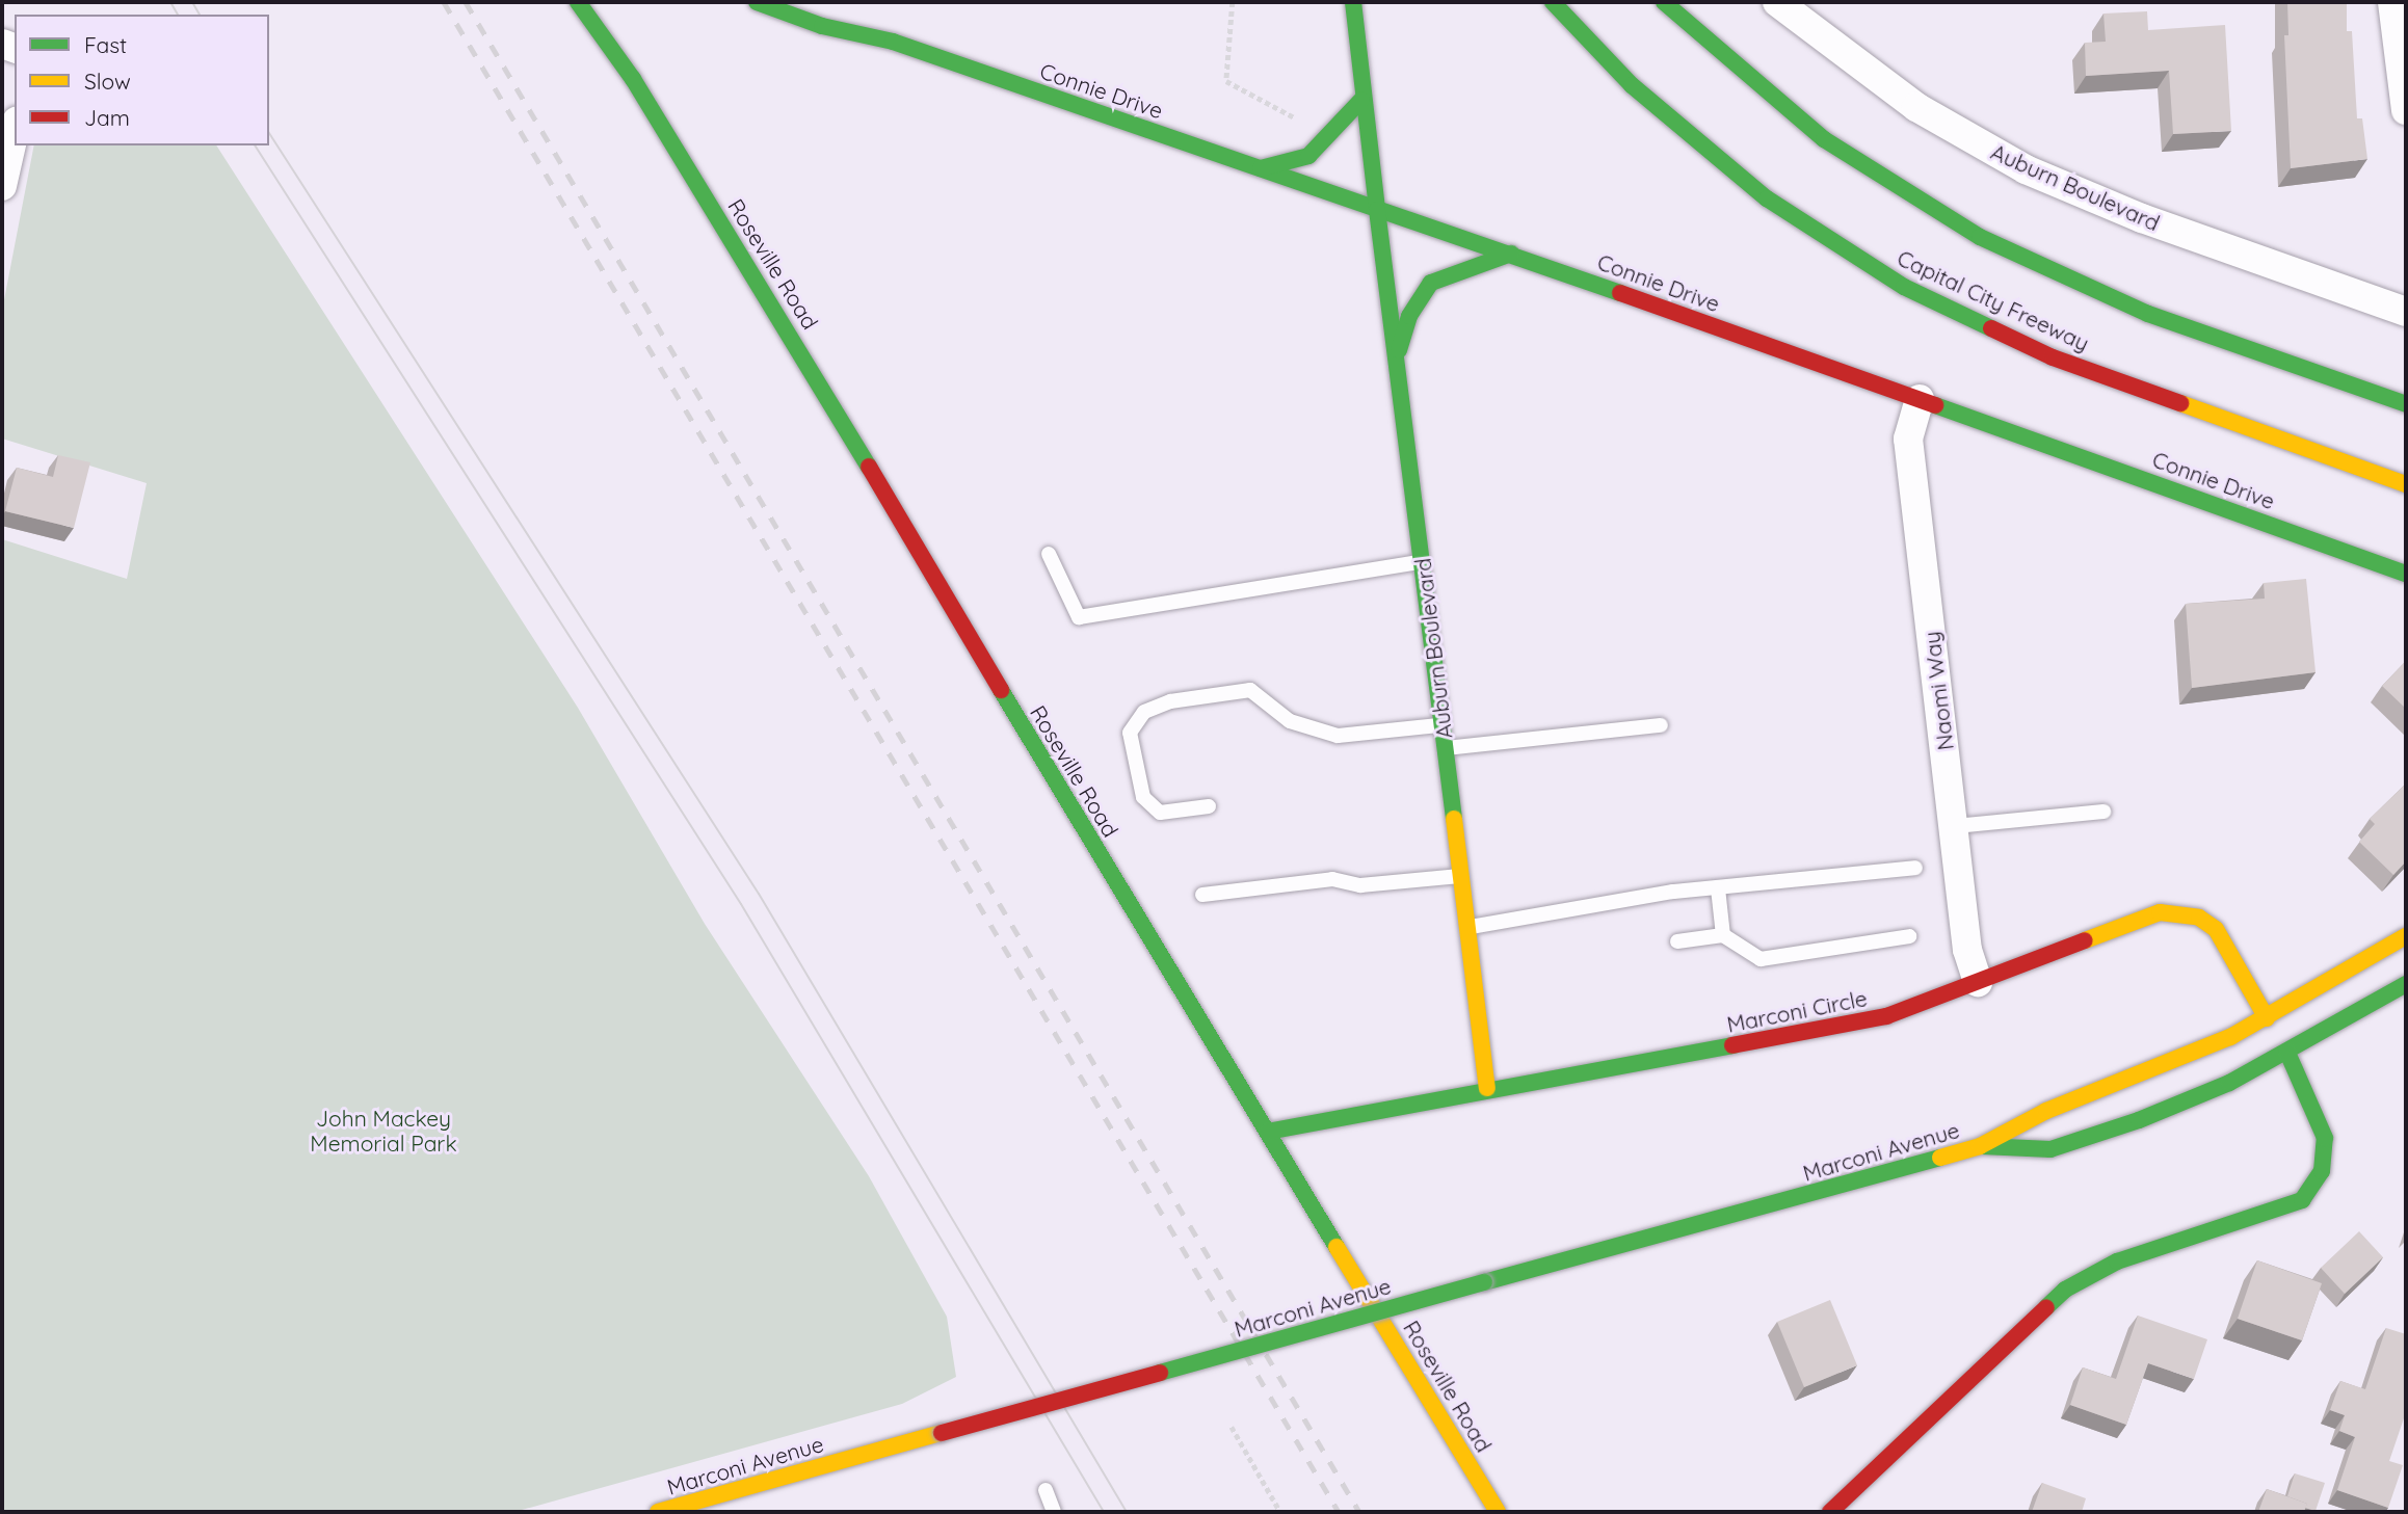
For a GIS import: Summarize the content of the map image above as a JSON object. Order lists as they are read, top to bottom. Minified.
{"streets":{"main road":["Connie Drive","Auburn Boulevard","Roseville Road","Capital City Freeway","Marconi Circle","Marconi Avenue"],"street":["Naomi Way"]},"crossings":[["Connie Drive","Auburn Boulevard"],["Connie Drive","Naomi Way"],["Auburn Boulevard","Marconi Circle"],["Roseville Road","Marconi Circle"],["Naomi Way","Marconi Circle"],["Marconi Circle","Marconi Avenue"]],"parks":["John Mackey Memorial Park"],"legend":["Fast","Slow","Jam"]}
